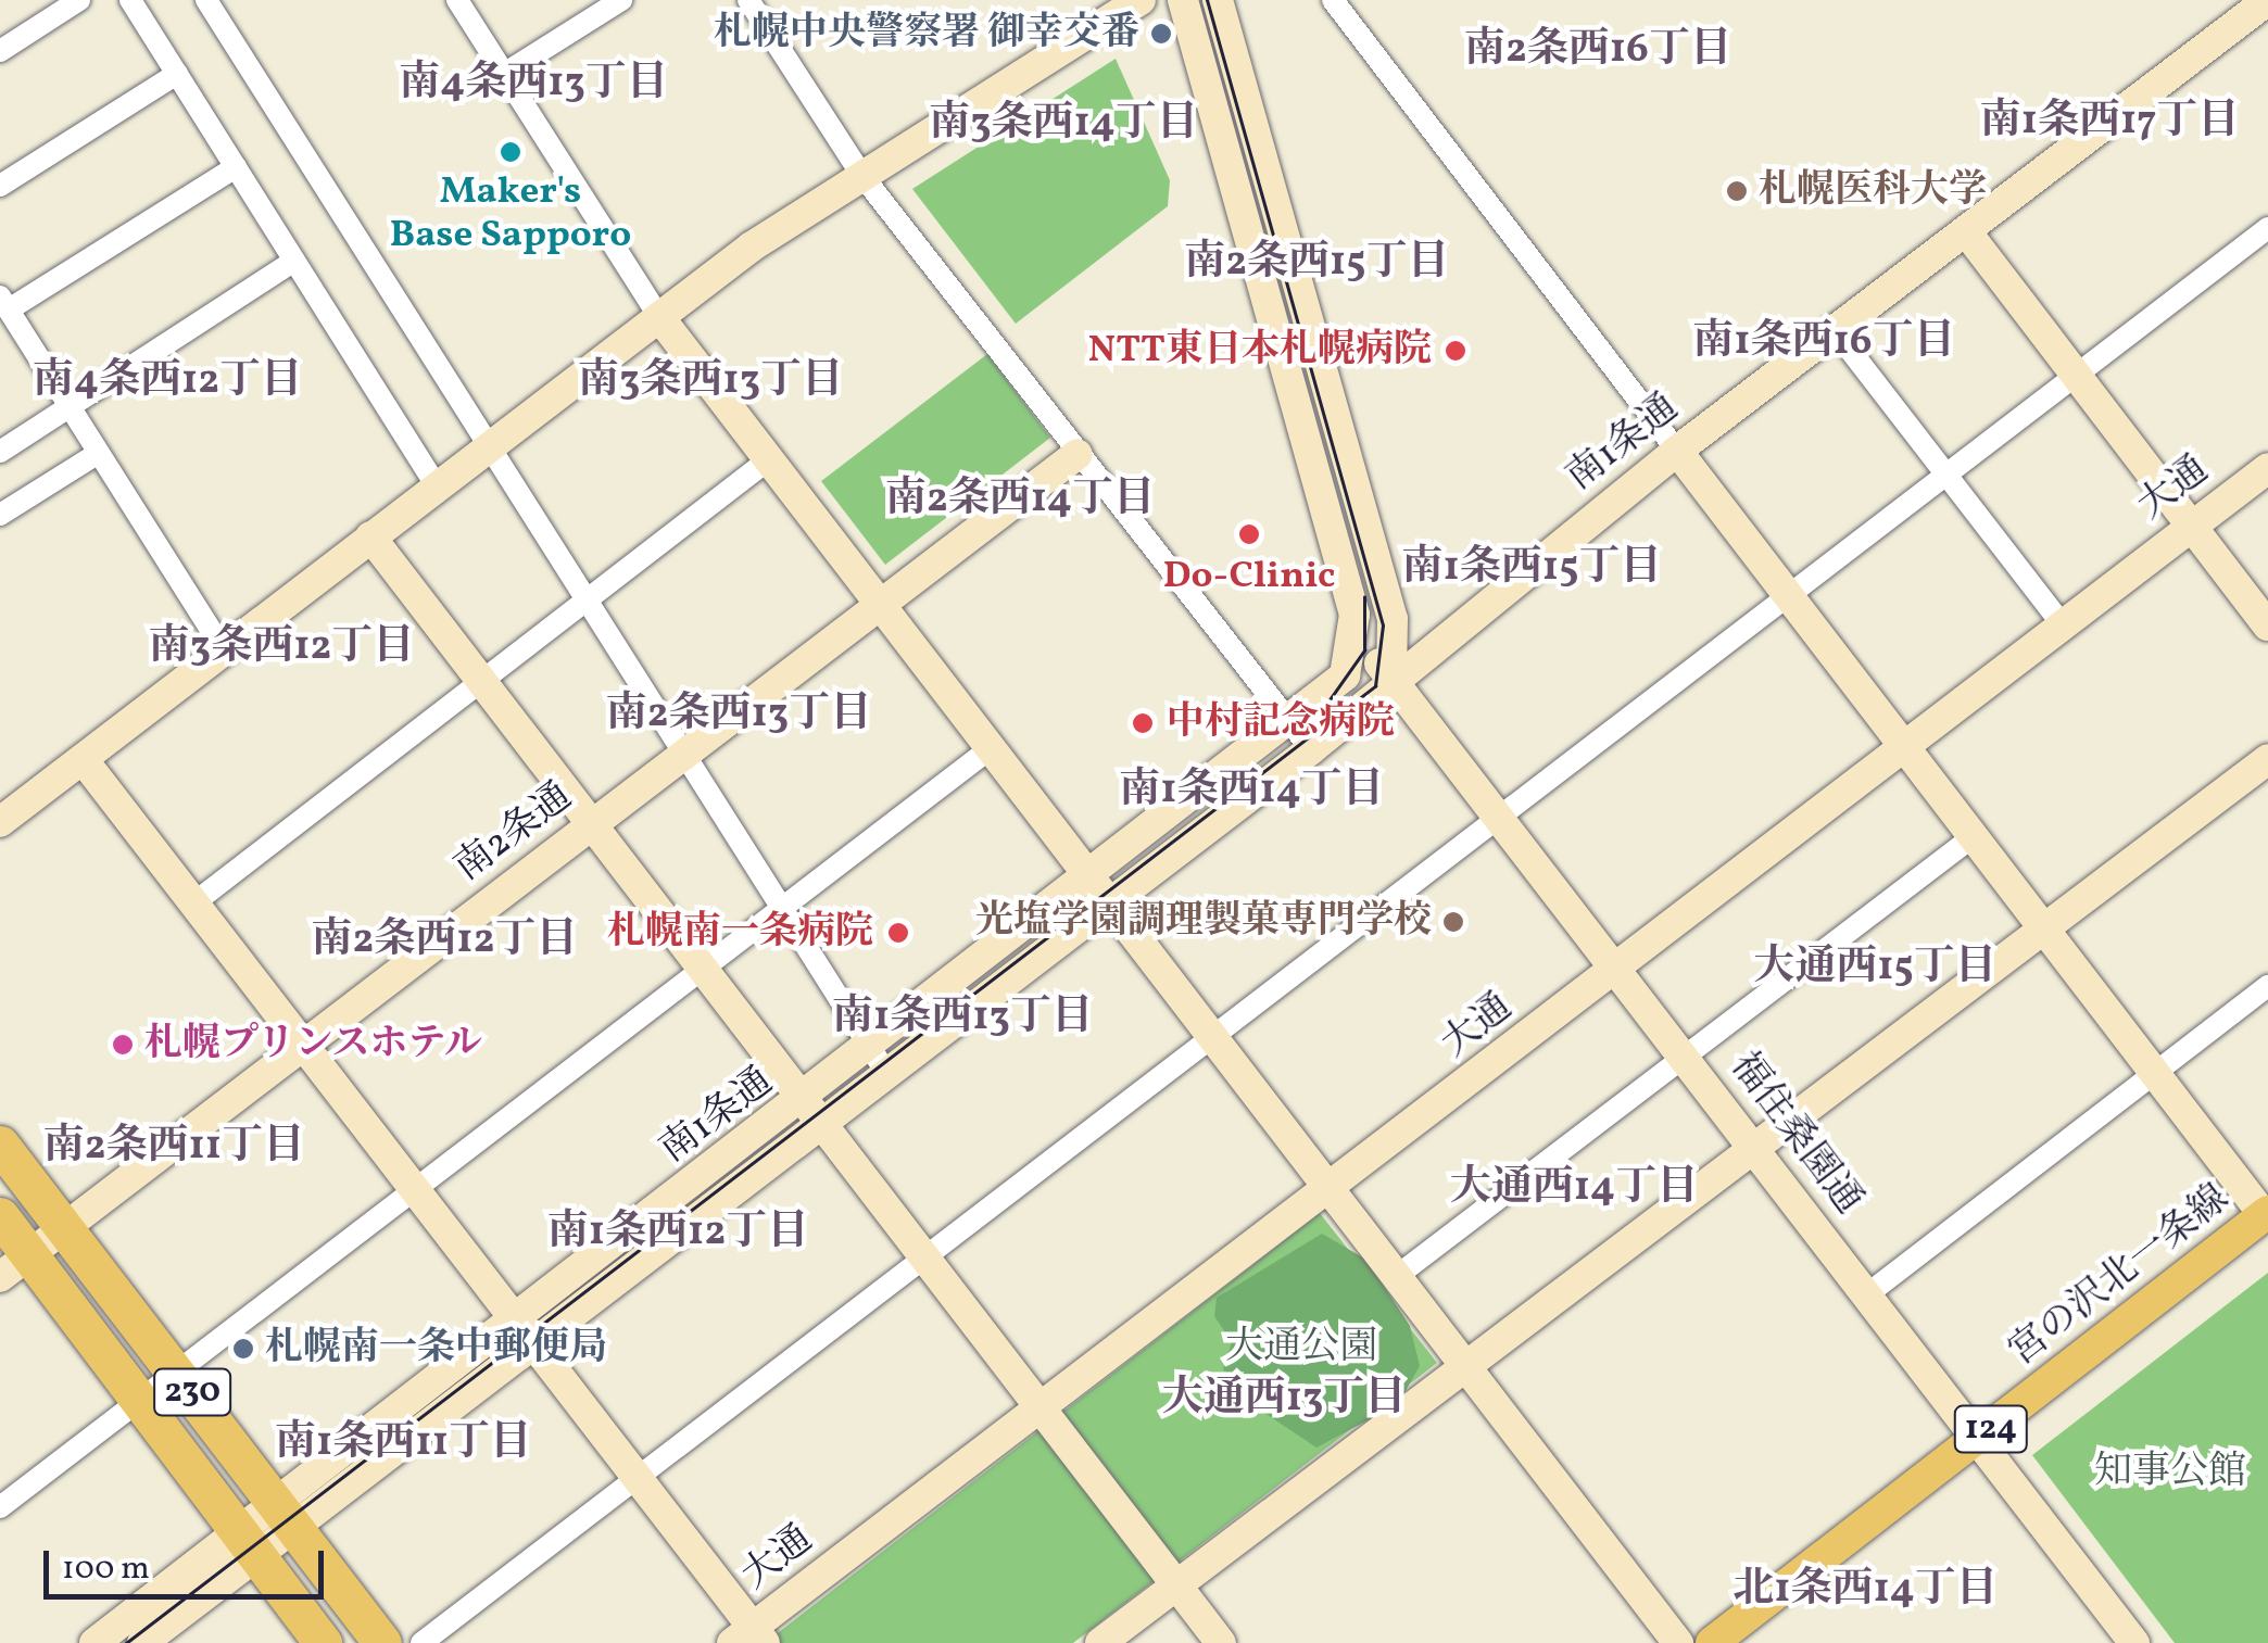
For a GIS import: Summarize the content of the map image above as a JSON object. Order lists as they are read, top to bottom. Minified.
{"streets":{"highway":["230"],"main road":["宮の沢北一条線","124"],"street":["南1条通","大通","南2条通","福住桑園通"]},"crossings":[["南1条通","福住桑園通"],["南1条通","230"],["大通","福住桑園通"],["南2条通","230"],["福住桑園通","宮の沢北一条線"]],"districts":["南2条西16丁目","南4条西13丁目","南1条西17丁目","南3条西14丁目","南2条西15丁目","南1条西16丁目","南4条西12丁目","南3条西13丁目","南2条西14丁目","南1条西15丁目","南3条西12丁目","南2条西13丁目","南1条西14丁目","南2条西12丁目","大通西15丁目","南1条西13丁目","南2条西11丁目","大通西14丁目","南1条西12丁目","大通西13丁目","南1条西11丁目","北1条西14丁目"],"parks":["大通公園","知事公館"],"places":["札幌中央警察署 御幸交番","Maker's Base Sapporo","札幌医科大学","NTT東日本札幌病院","Do-Clinic","中村記念病院","光塩学園調理製菓専門学校","札幌南一条病院","札幌プリンスホテル","札幌南一条中郵便局"],"scale_bar":"100 m"}
